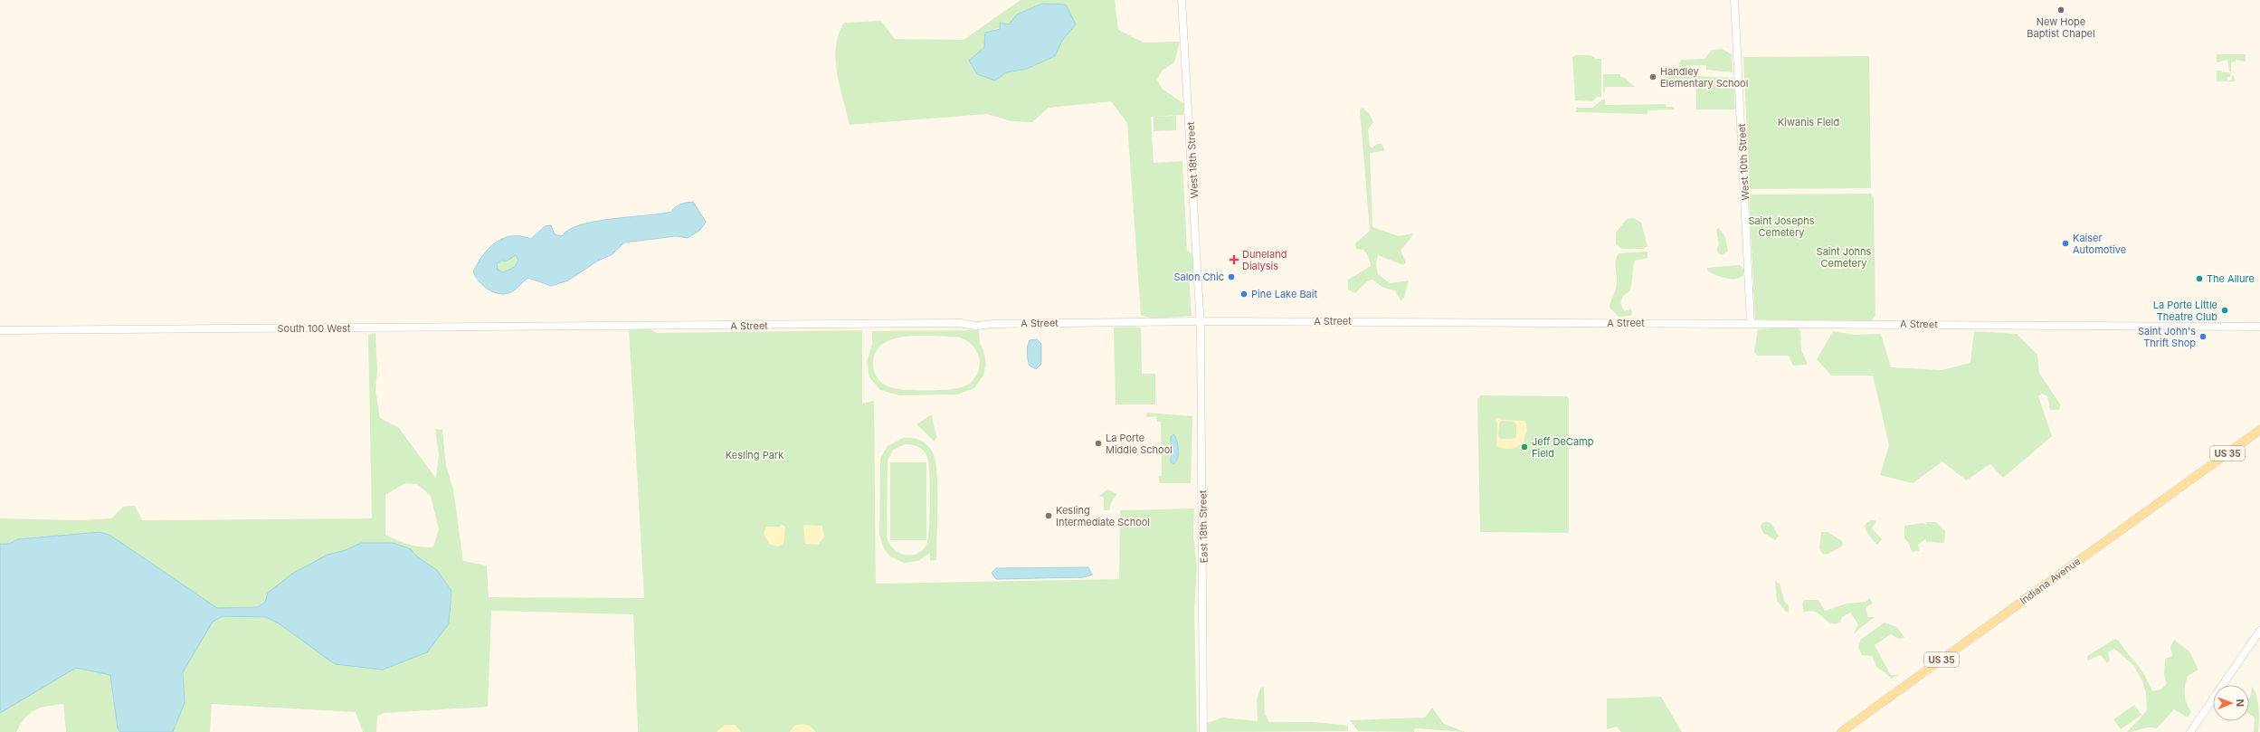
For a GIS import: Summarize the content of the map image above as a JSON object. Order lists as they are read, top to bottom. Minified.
{"streets":{"main road":["US 35","Indiana Avenue"],"street":["West 18th Street","West 10th Street","A Street","South 100 West","East 18th Street"]},"crossings":[["West 18th Street","A Street"],["West 18th Street","East 18th Street"],["West 10th Street","A Street"],["A Street","South 100 West"],["A Street","East 18th Street"]],"parks":["Kiwanis Field","Saint Josephs Cemetery","Saint Johns Cemetery","Kesling Park"],"places":{"other":["New Hope Baptist Chapel","Handley Elementary School","Kaiser Automotive","Salon Chic","The Allure","Pine Lake Bait","La Porte Little Theatre Club","Saint John's Thrift Shop","La Porte Middle School","Jeff DeCamp Field","Kesling Intermediate School"],"health":["Duneland Dialysis"]},"north":"right"}
